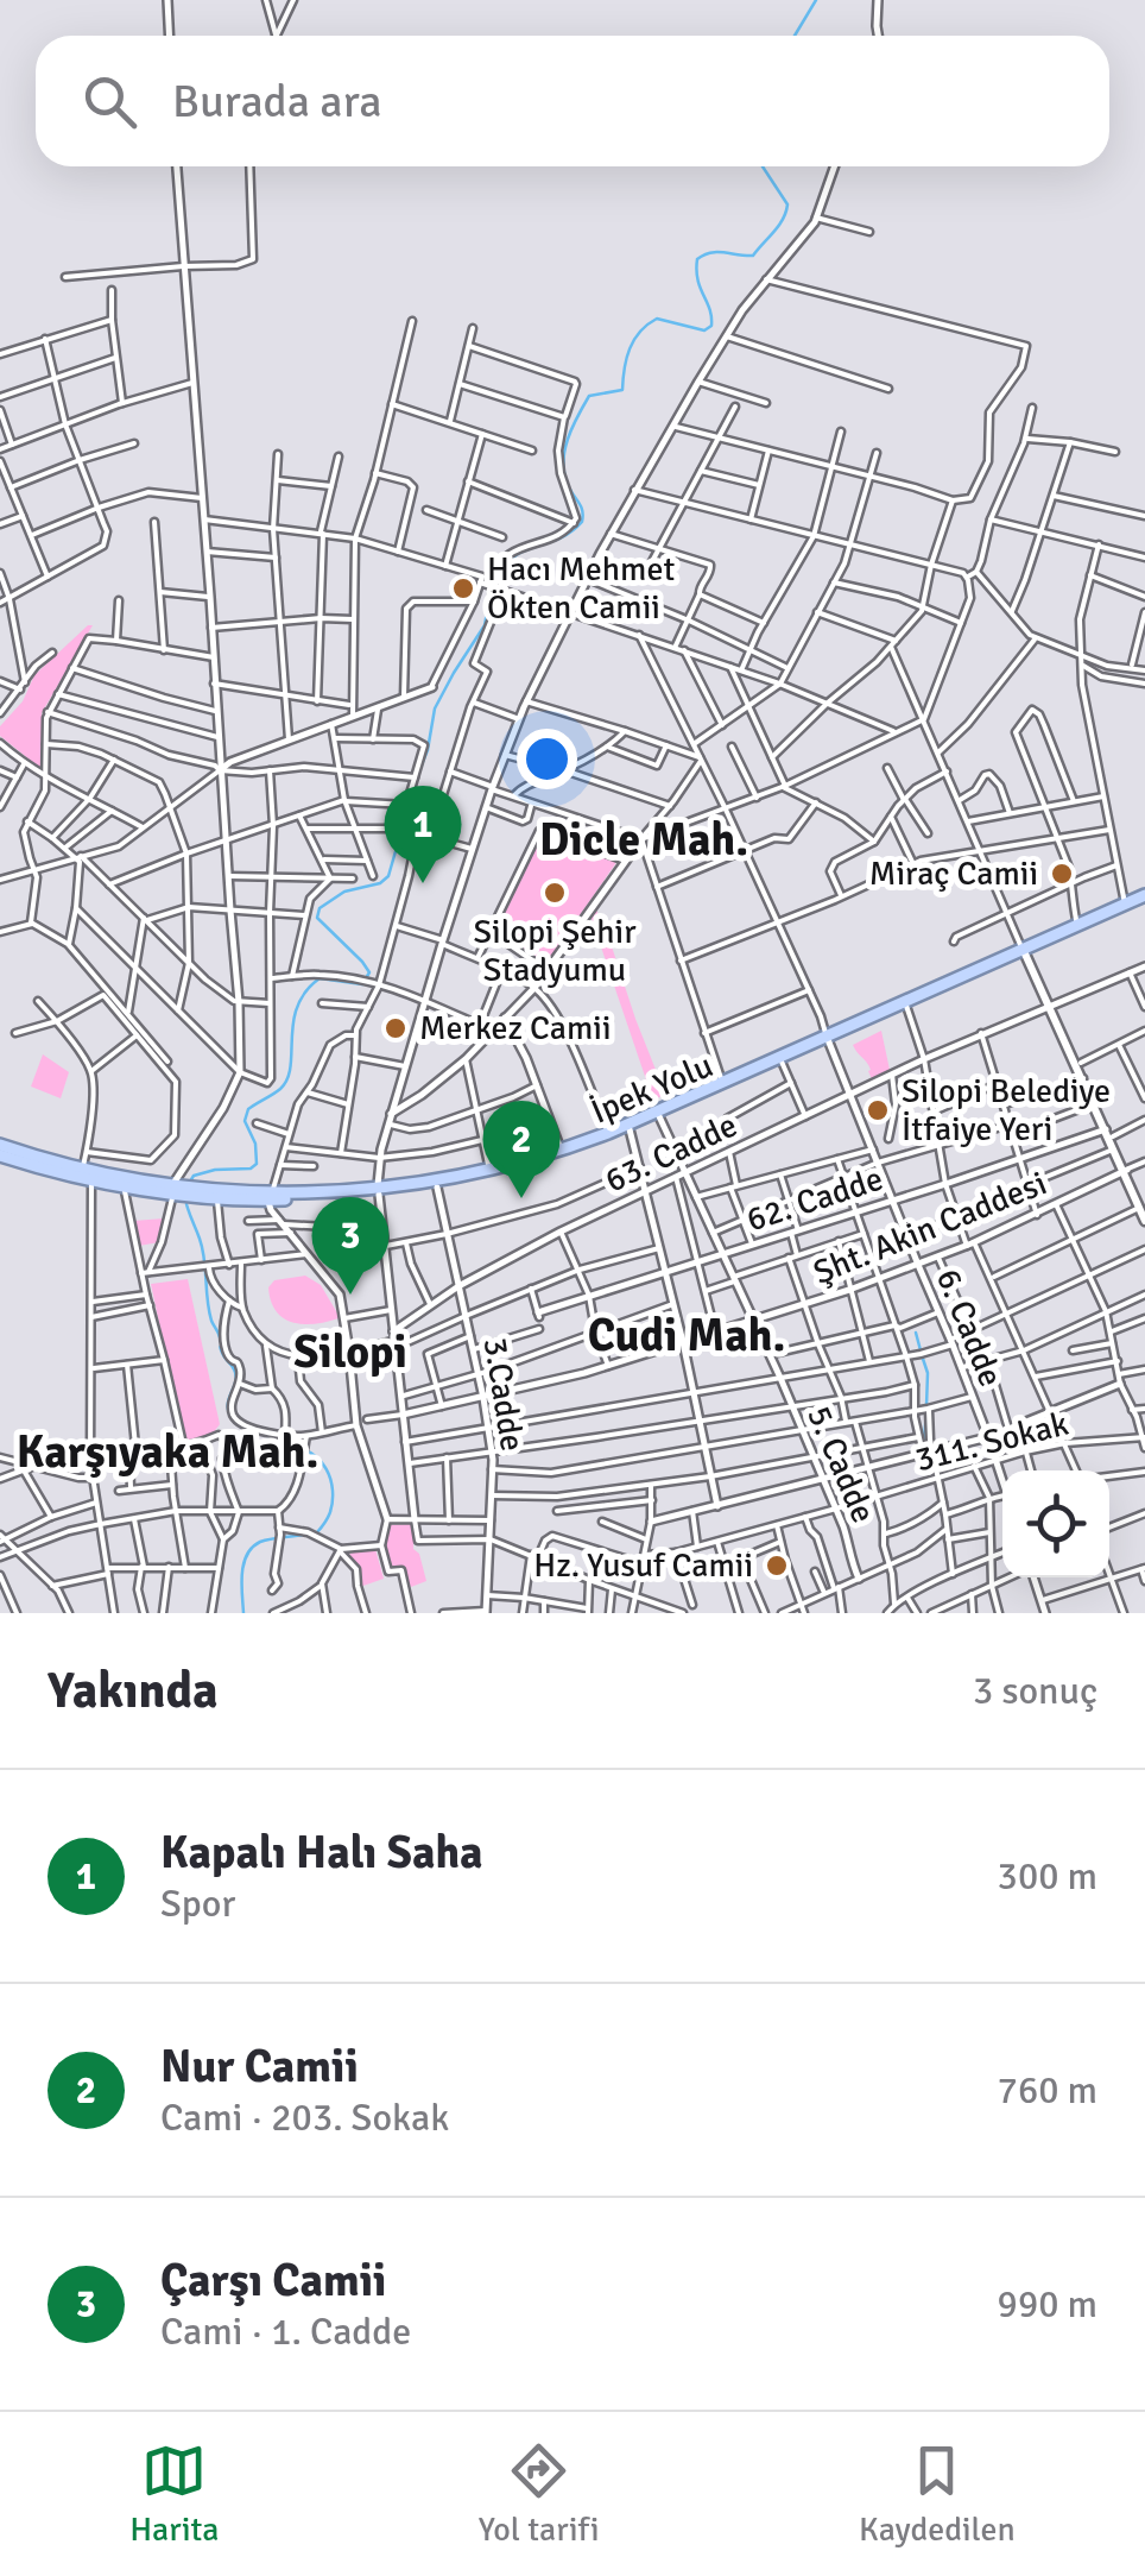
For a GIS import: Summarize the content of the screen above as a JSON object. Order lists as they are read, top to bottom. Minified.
{"streets":{"highway":["İpek Yolu"],"street":["63. Cadde","62. Cadde","Şht. Akin Caddesi","6. Cadde","3.Cadde","311. Sokak","5. Cadde"]},"crossings":[["İpek Yolu","6. Cadde"],["İpek Yolu","3.Cadde"],["İpek Yolu","5. Cadde"],["63. Cadde","6. Cadde"],["63. Cadde","3.Cadde"],["63. Cadde","5. Cadde"],["62. Cadde","6. Cadde"],["62. Cadde","5. Cadde"],["Şht. Akin Caddesi","6. Cadde"],["Şht. Akin Caddesi","3.Cadde"],["Şht. Akin Caddesi","5. Cadde"],["6. Cadde","311. Sokak"],["311. Sokak","5. Cadde"]],"districts":["Dicle Mah.","Cudi Mah.","Silopi","Karşıyaka Mah."],"places":["Hacı Mehmet Ökten Camii","Miraç Camii","Silopi Şehir Stadyumu","Merkez Camii","Silopi Belediye İtfaiye Yeri","Hz. Yusuf Camii"],"page":{"search":"Burada ara","pins":["1","2","3"],"heading":["Yakında","3 sonuç"],"list":[{"mark":"1","name":"Kapalı Halı Saha","note":"Spor","value":"300 m"},{"mark":"2","name":"Nur Camii","note":"Cami · 203. Sokak","value":"760 m"},{"mark":"3","name":"Çarşı Camii","note":"Cami · 1. Cadde","value":"990 m"}],"nav":["Harita","Yol tarifi","Kaydedilen"]}}
